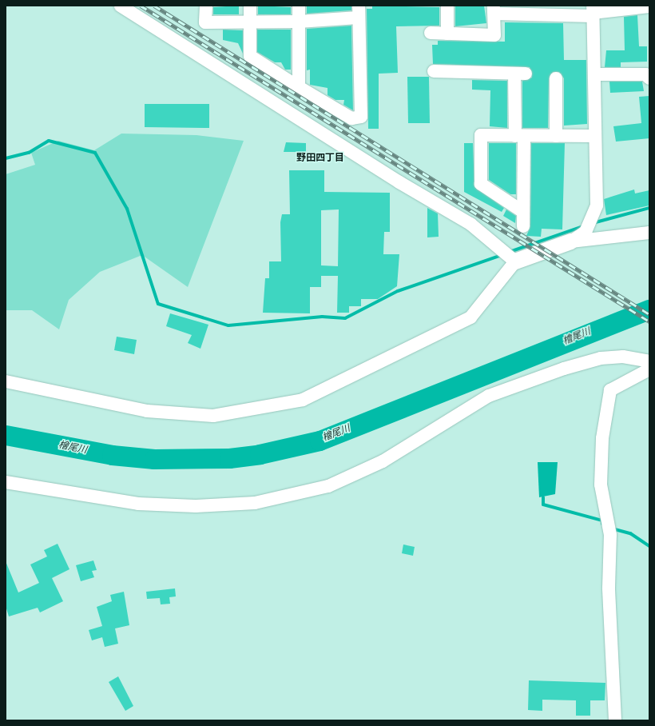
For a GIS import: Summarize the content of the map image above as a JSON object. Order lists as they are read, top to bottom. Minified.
{"districts":["野田四丁目"],"water":["檜尾川"]}
